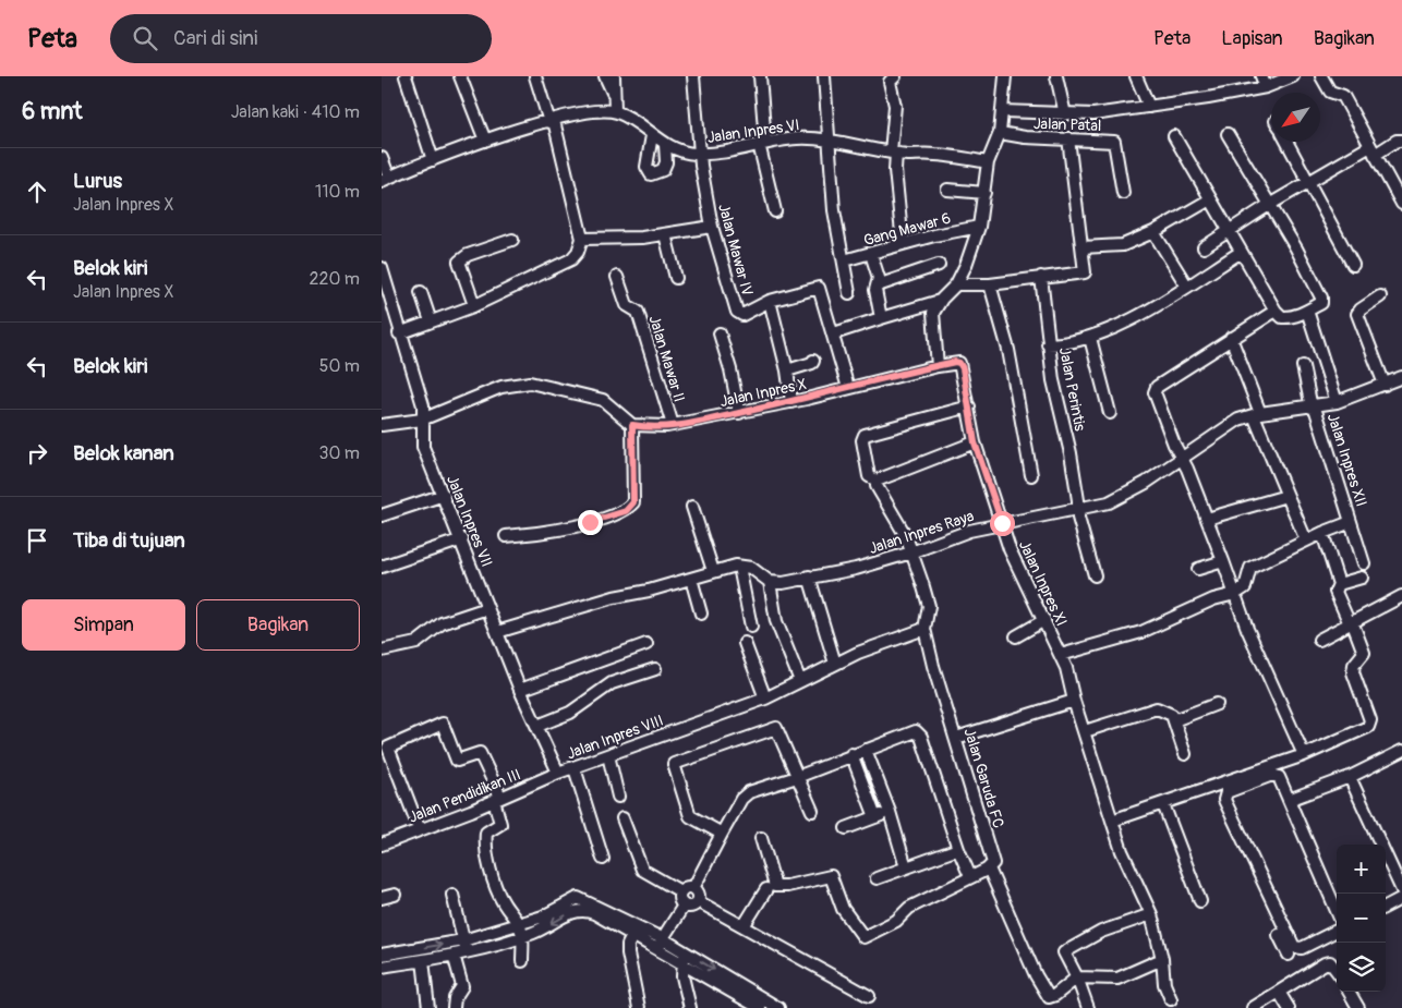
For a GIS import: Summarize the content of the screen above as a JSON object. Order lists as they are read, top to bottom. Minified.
{"streets":{"street":["Jalan Patal","Jalan Inpres VI","Gang Mawar 6","Jalan Mawar IV","Jalan Mawar II","Jalan Perintis","Jalan Inpres X","Jalan Inpres XII","Jalan Inpres VII","Jalan Inpres Raya","Jalan Inpres XI","Jalan Inpres VIII","Jalan Garuda FC","Jalan Pendidikan III"]},"crossings":[["Jalan Inpres VI","Jalan Mawar IV"],["Jalan Mawar IV","Jalan Inpres X"],["Jalan Mawar II","Jalan Inpres X"],["Jalan Perintis","Jalan Inpres Raya"],["Jalan Inpres X","Jalan Inpres Raya"],["Jalan Inpres X","Jalan Inpres XI"],["Jalan Inpres X","Jalan Garuda FC"],["Jalan Inpres XII","Jalan Inpres Raya"],["Jalan Inpres VII","Jalan Inpres VIII"],["Jalan Inpres Raya","Jalan Inpres XI"],["Jalan Inpres Raya","Jalan Garuda FC"],["Jalan Inpres VIII","Jalan Garuda FC"],["Jalan Inpres VIII","Jalan Pendidikan III"]],"north":"bottom left","page":{"header":"Peta","search":"Cari di sini","nav":["Peta","Lapisan","Bagikan"],"heading":["6 mnt","Jalan kaki · 410 m"],"list":[["Lurus","Jalan Inpres X","110 m"],["Belok kiri","Jalan Inpres X","220 m"],["Belok kiri","50 m"],["Belok kanan","30 m"],"Tiba di tujuan"],"buttons":["Simpan","Bagikan"],"map_buttons":["+","−"]}}
